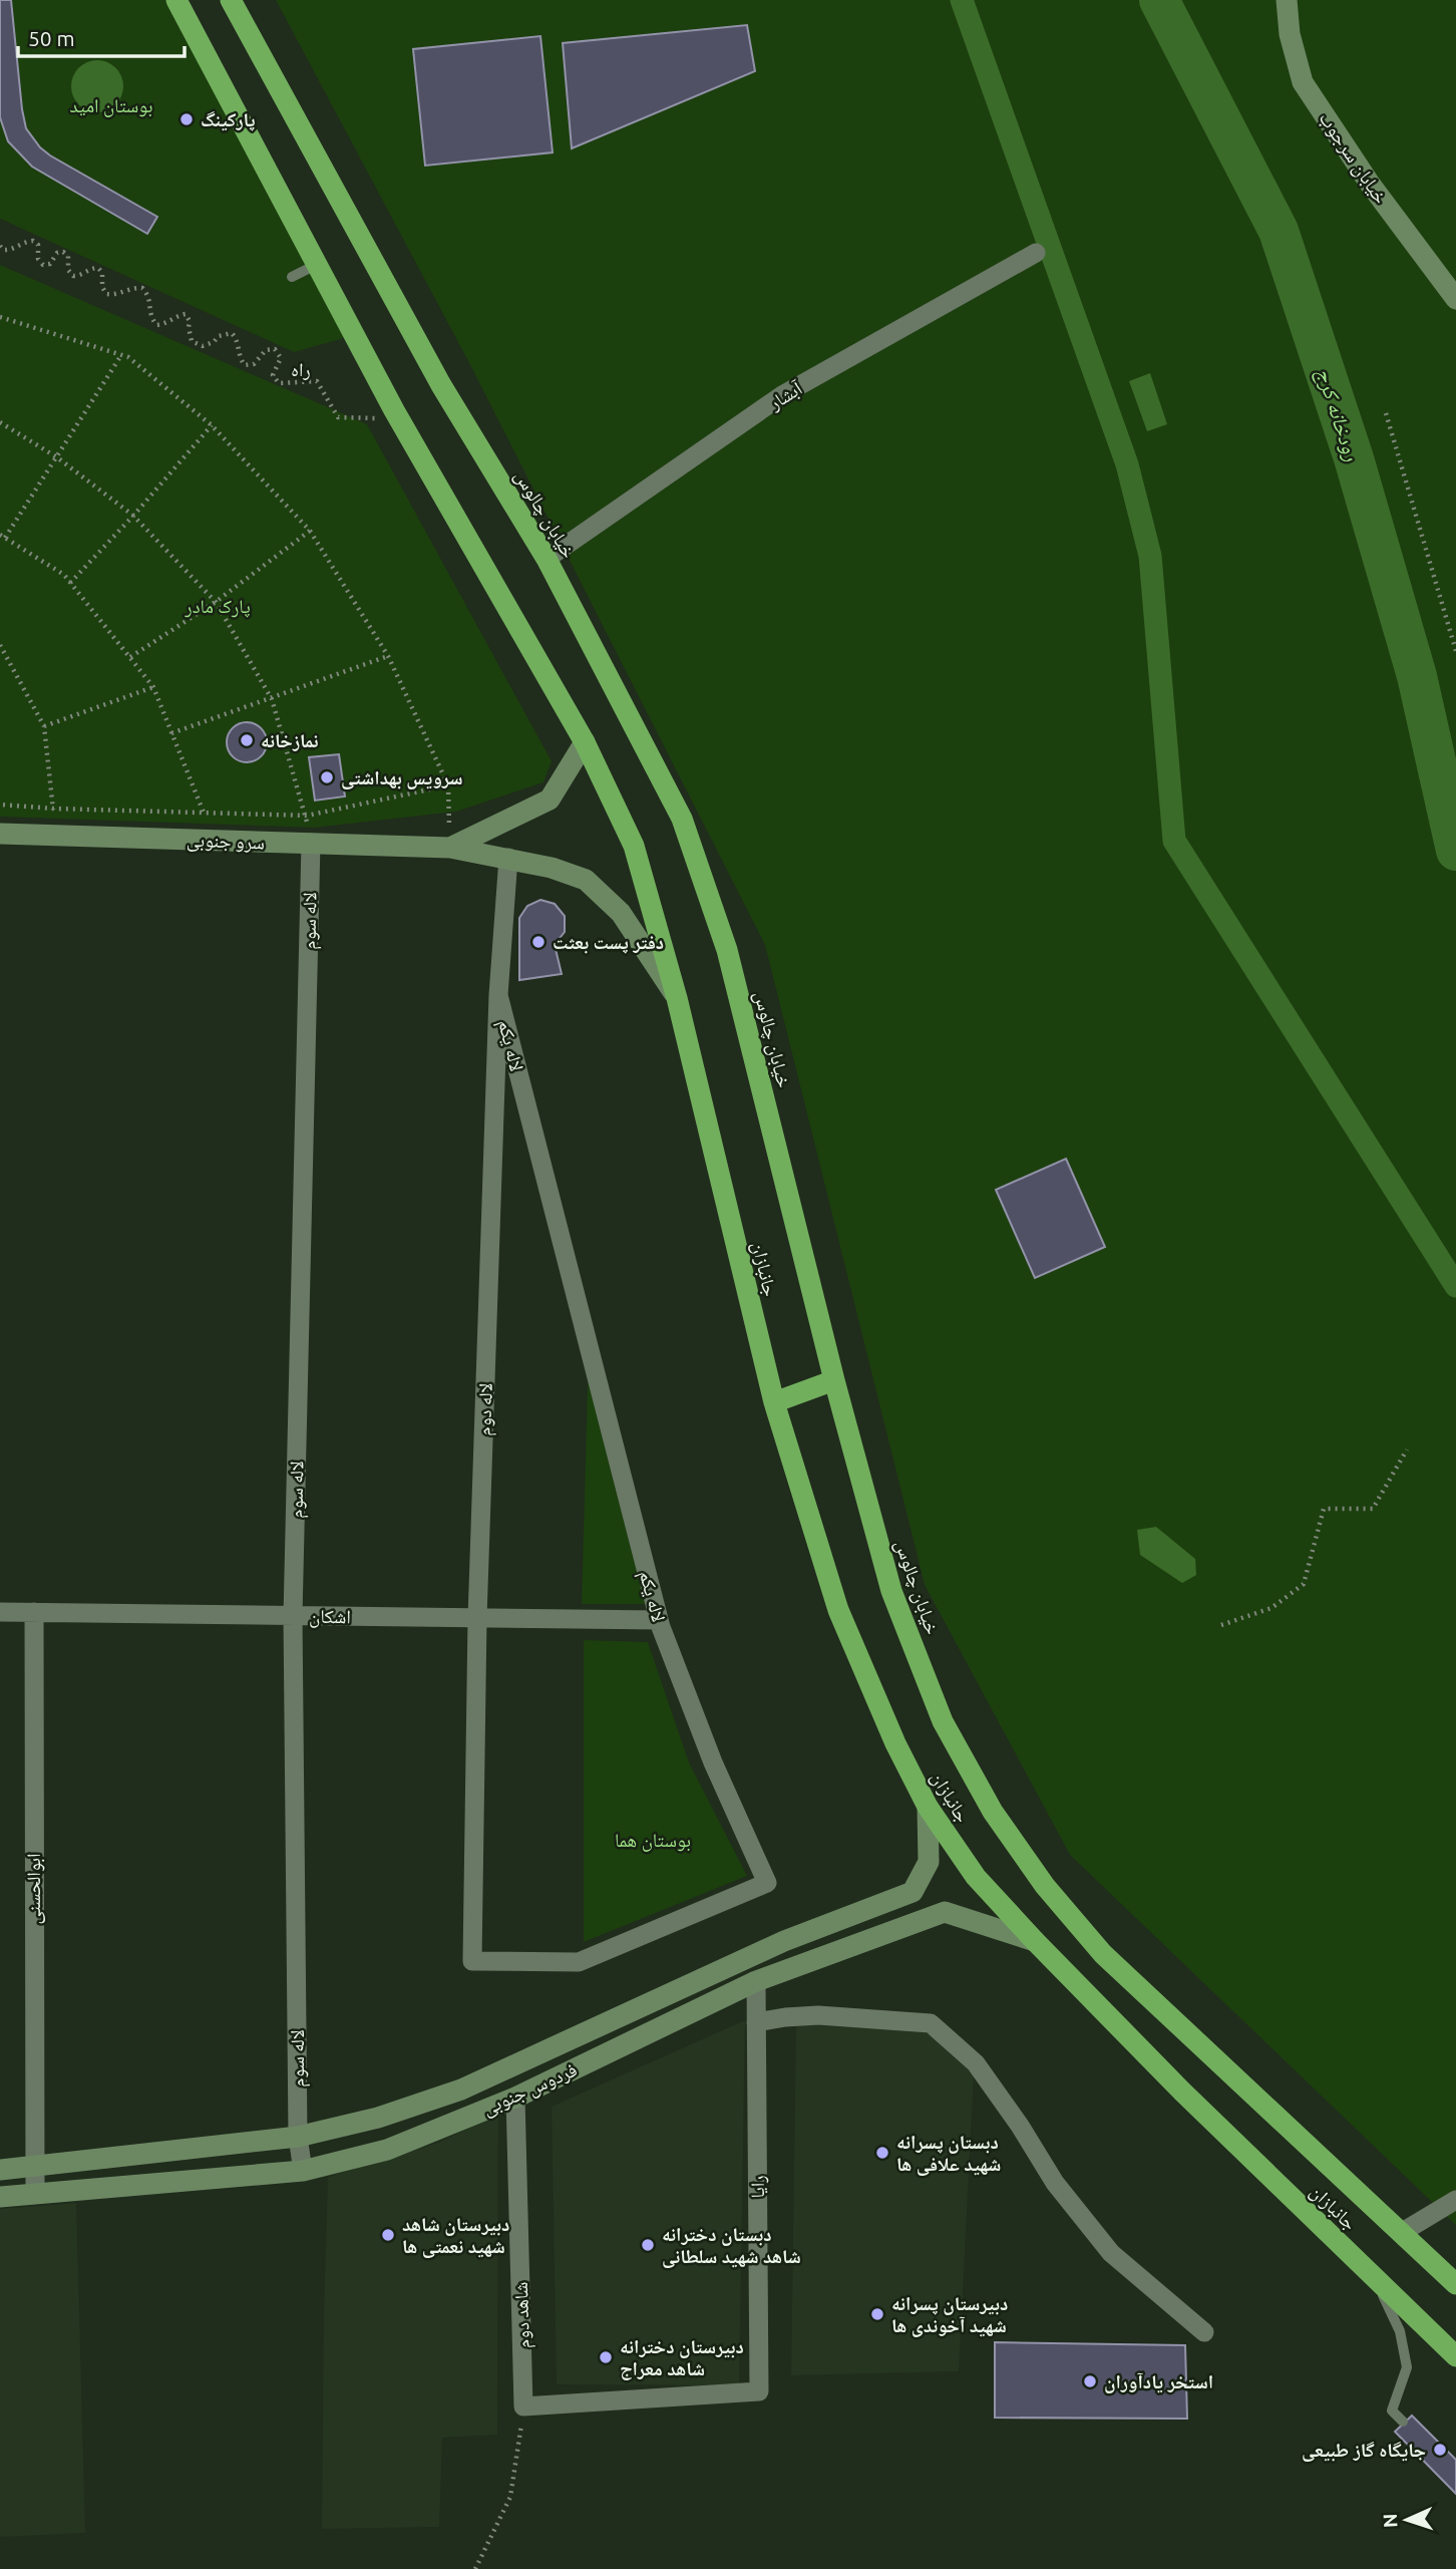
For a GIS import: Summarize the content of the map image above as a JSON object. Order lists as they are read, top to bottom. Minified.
{"streets":{"highway":["خیابان چالوس","جانبازان"],"street":["خیابان سرجوب","آبشار","سرو جنوبی","لاله سوم","لاله یکم","لاله دوم","اشکان","ابوالحسنی","فردوس جنوبی","رایا","شاهد دوم"],"path":["راه"]},"crossings":[["آبشار","خیابان چالوس"],["خیابان چالوس","جانبازان"],["سرو جنوبی","لاله سوم"],["سرو جنوبی","جانبازان"],["سرو جنوبی","لاله دوم"],["لاله سوم","اشکان"],["لاله سوم","فردوس جنوبی"],["لاله یکم","لاله دوم"],["لاله یکم","اشکان"],["جانبازان","فردوس جنوبی"],["لاله دوم","اشکان"],["اشکان","ابوالحسنی"],["ابوالحسنی","فردوس جنوبی"],["فردوس جنوبی","رایا"],["فردوس جنوبی","شاهد دوم"],["رایا","شاهد دوم"]],"water":["رودخانه کرج"],"parks":["بوستان امید","پارک مادر","بوستان هما"],"places":["پارکینگ","نمازخانه","سرویس بهداشتی","دفتر پست بعثت","دبستان پسرانه شهید علافی ها","دبیرستان شاهد شهید نعمتی ها","دبستان دخترانه شاهد شهید سلطانی","دبیرستان پسرانه شهید آخوندی ها","دبیرستان دخترانه شاهد معراج","استخر یادآوران","جایگاه گاز طبیعی"],"scale_bar":"50 m","north":"left"}
